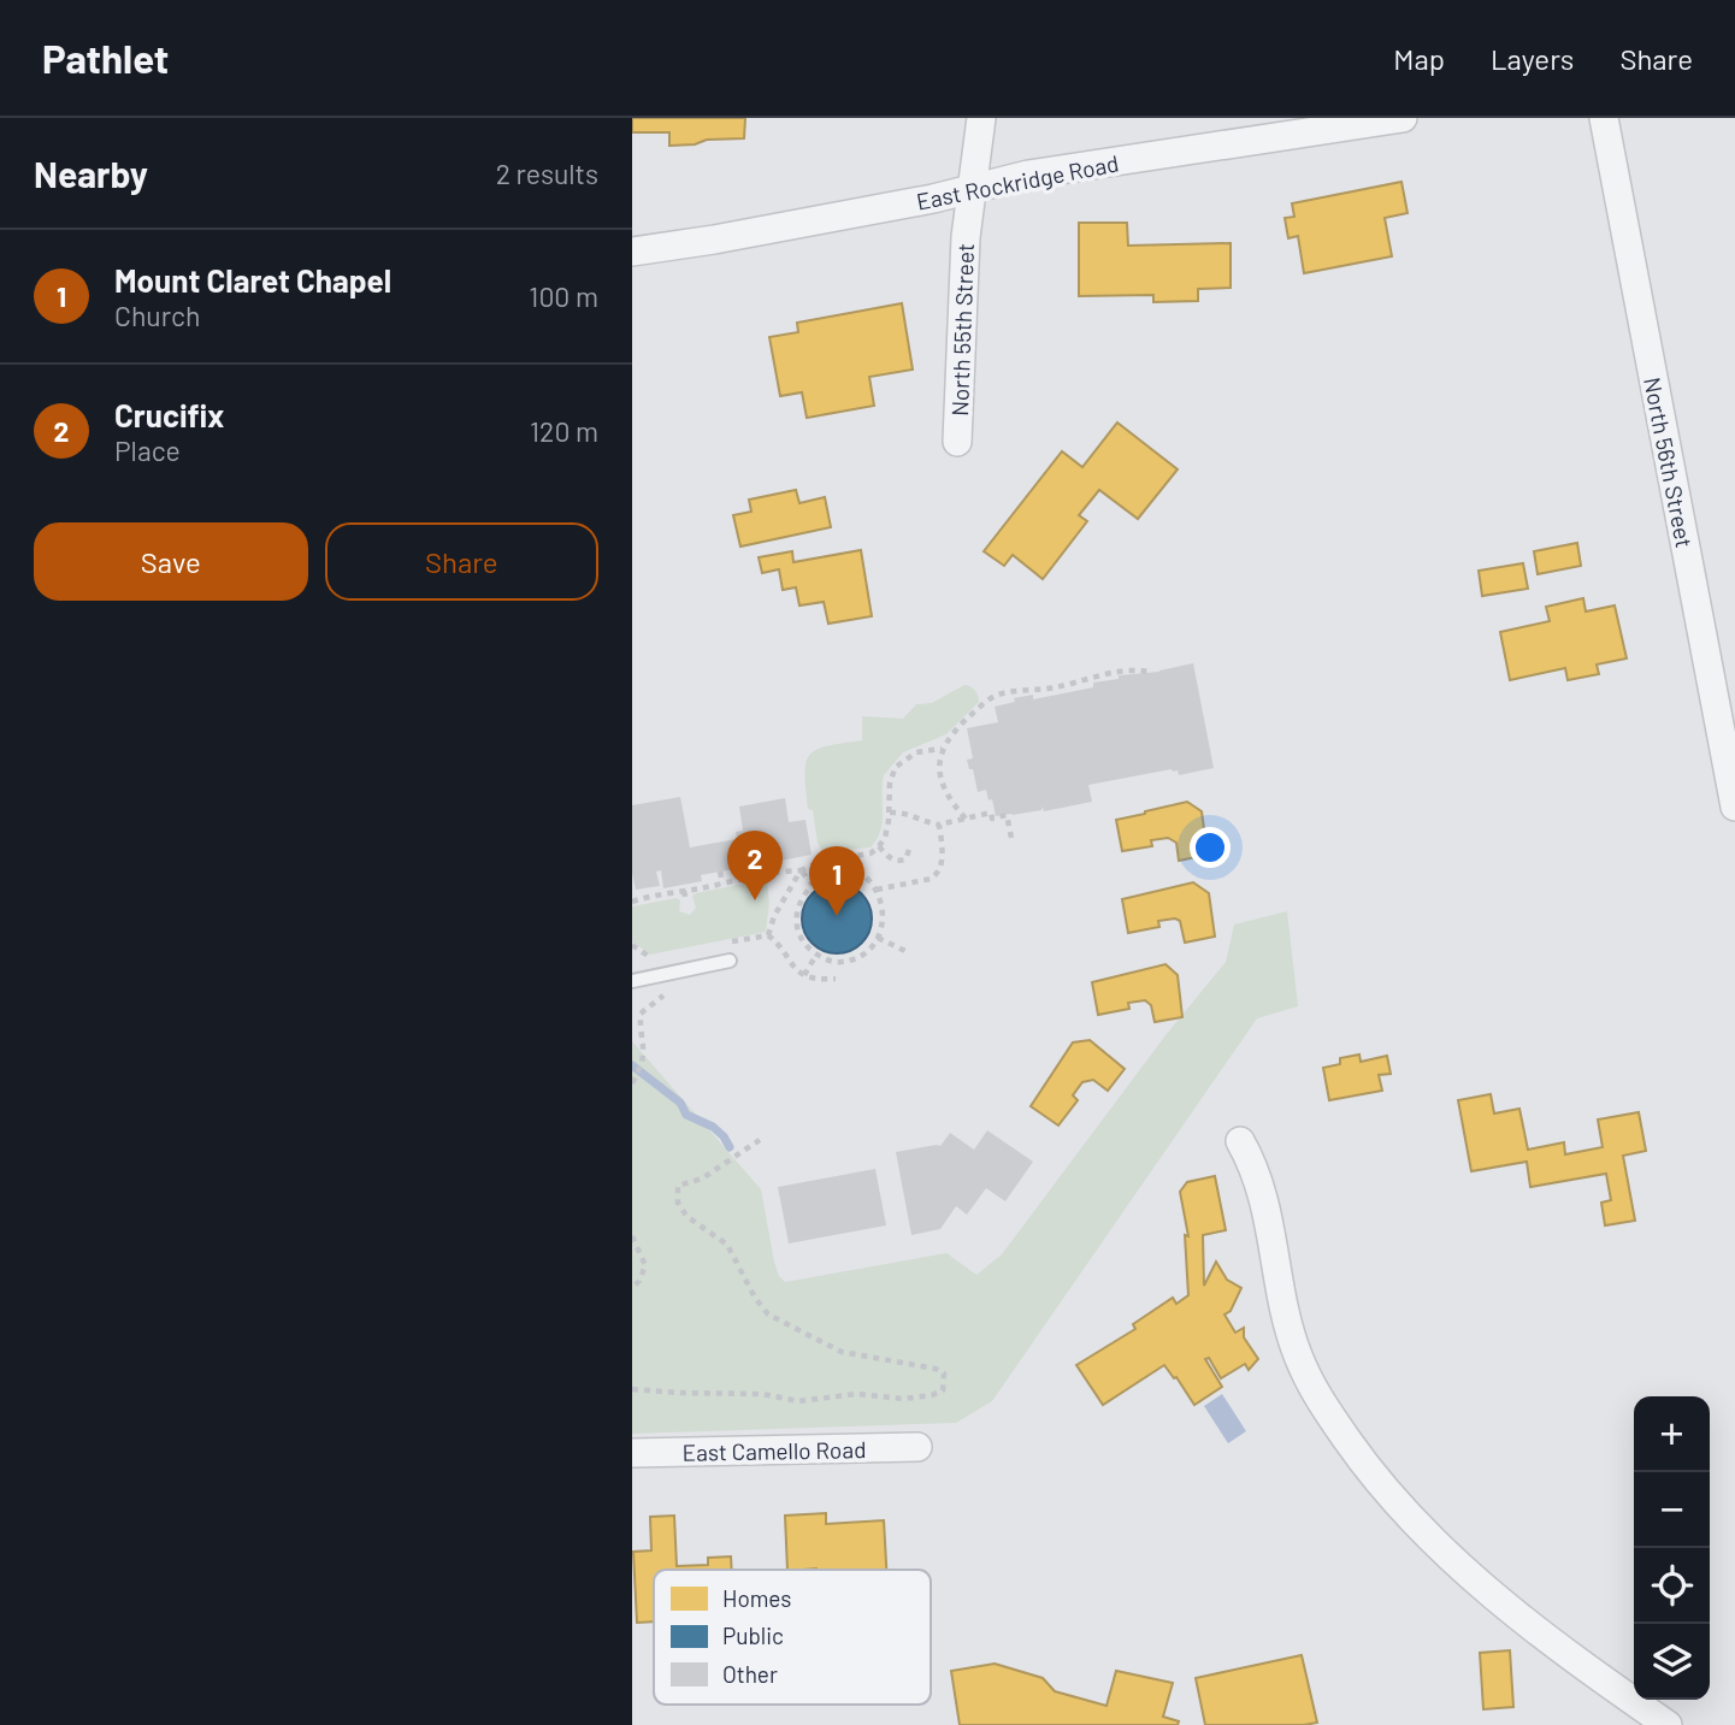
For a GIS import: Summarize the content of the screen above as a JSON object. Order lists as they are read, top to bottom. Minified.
{"streets":{"street":["East Rockridge Road","North 55th Street","North 56th Street","East Camello Road"]},"crossings":[["East Rockridge Road","North 55th Street"]],"legend":["Homes","Public","Other"],"page":{"header":"Pathlet","nav":["Map","Layers","Share"],"heading":["Nearby","2 results"],"list":[{"mark":"1","name":"Mount Claret Chapel","note":"Church","value":"100 m"},{"mark":"2","name":"Crucifix","note":"Place","value":"120 m"}],"buttons":["Save","Share"],"pins":["2","1"],"map_buttons":["+","−"]}}
